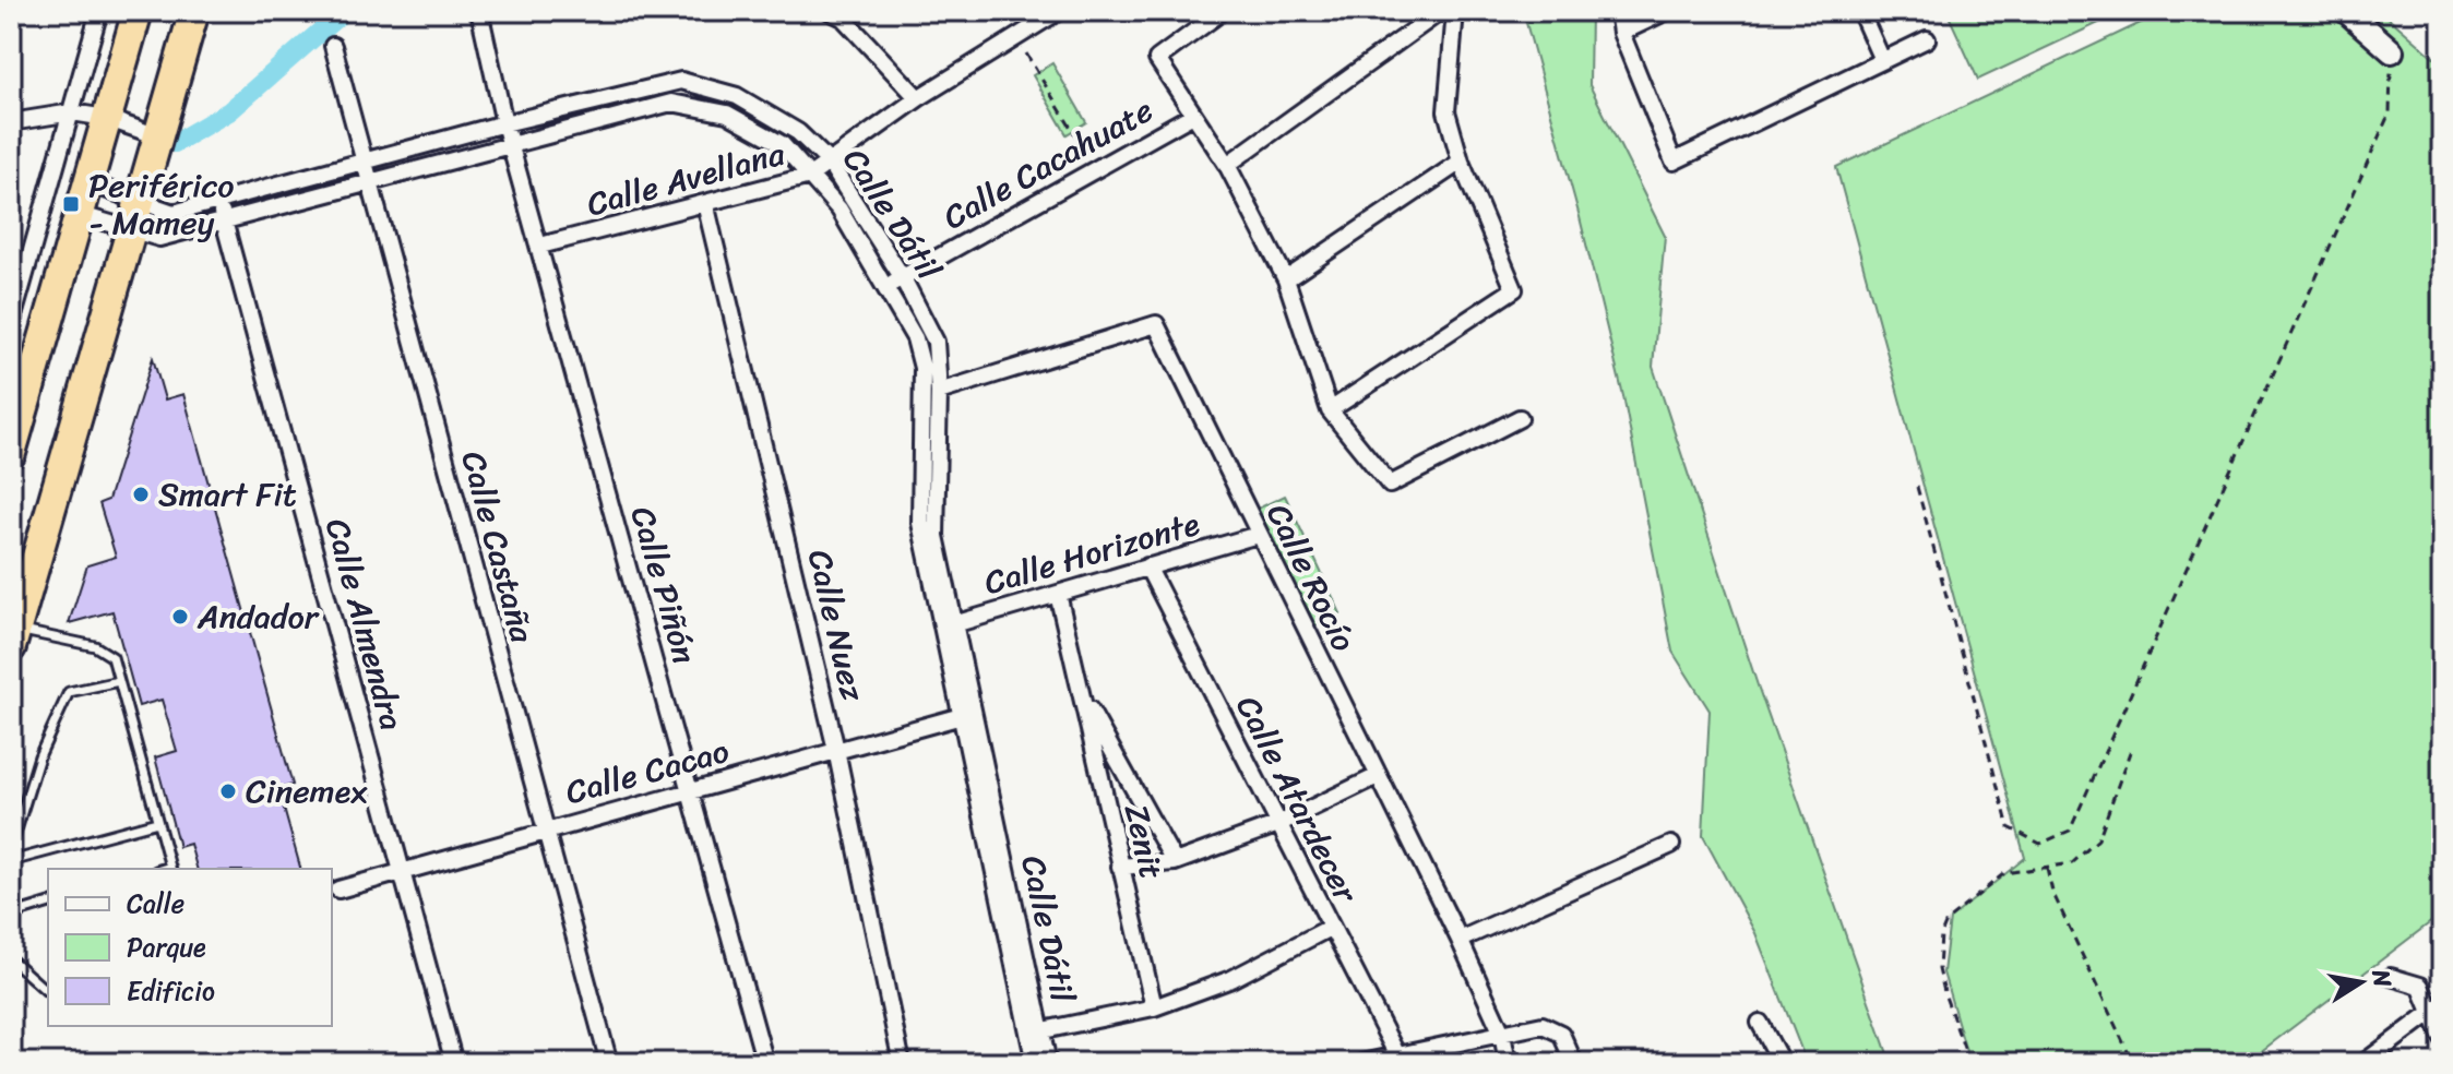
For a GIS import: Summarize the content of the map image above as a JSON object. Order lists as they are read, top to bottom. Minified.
{"streets":{"street":["Calle Cacahuate","Calle Avellana","Calle Dátil","Calle Castaña","Calle Horizonte","Calle Rocío","Calle Piñón","Calle Almendra","Calle Nuez","Calle Cacao","Calle Atardecer","Zenit"]},"crossings":[["Calle Cacahuate","Calle Dátil"],["Calle Avellana","Calle Dátil"],["Calle Avellana","Calle Piñón"],["Calle Avellana","Calle Nuez"],["Calle Dátil","Calle Castaña"],["Calle Dátil","Calle Horizonte"],["Calle Dátil","Calle Rocío"],["Calle Dátil","Calle Piñón"],["Calle Dátil","Calle Almendra"],["Calle Dátil","Calle Cacao"],["Calle Castaña","Calle Cacao"],["Calle Horizonte","Calle Rocío"],["Calle Horizonte","Calle Atardecer"],["Calle Horizonte","Zenit"],["Calle Piñón","Calle Cacao"],["Calle Almendra","Calle Cacao"],["Calle Nuez","Calle Cacao"]],"places":{"transit":["Periférico - Mamey"],"other":["Smart Fit","Andador","Cinemex"]},"legend":["Calle","Parque","Edificio"],"north":"right"}
